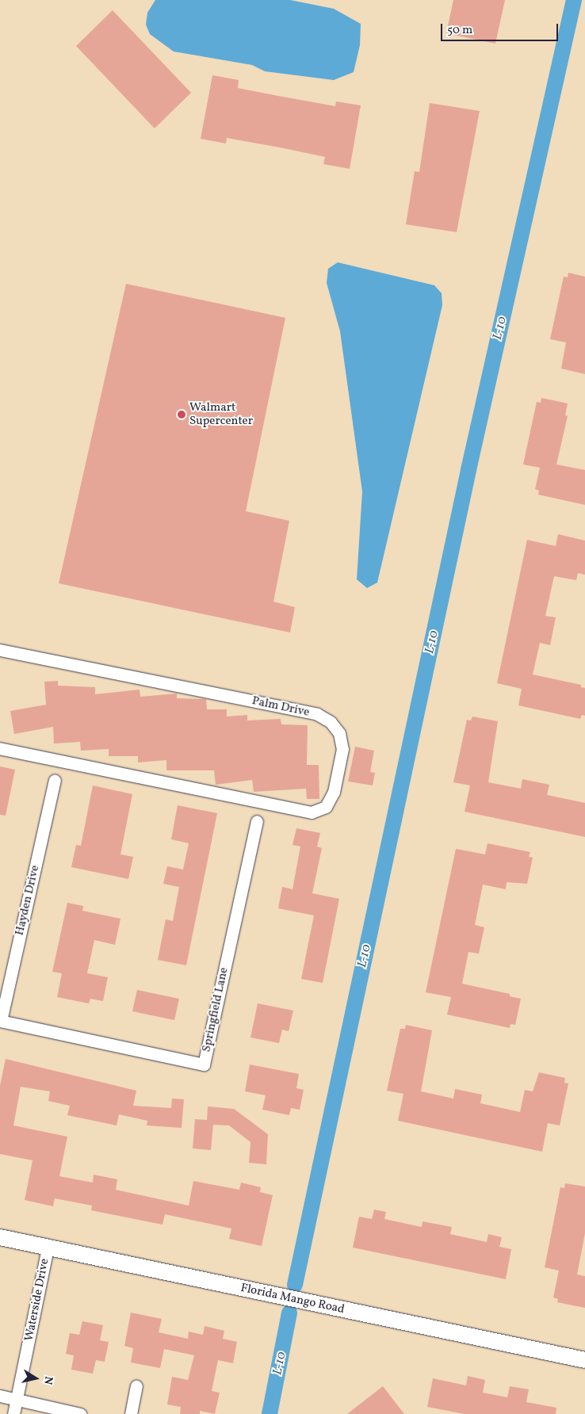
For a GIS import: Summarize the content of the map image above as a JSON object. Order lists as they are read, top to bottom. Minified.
{"streets":{"street":["Palm Drive","Hayden Drive","Springfield Lane","Florida Mango Road","Waterside Drive"]},"crossings":[["Hayden Drive","Springfield Lane"],["Florida Mango Road","Waterside Drive"]],"water":["L-10"],"places":["Walmart Supercenter"],"scale_bar":"50 m","north":"right"}
